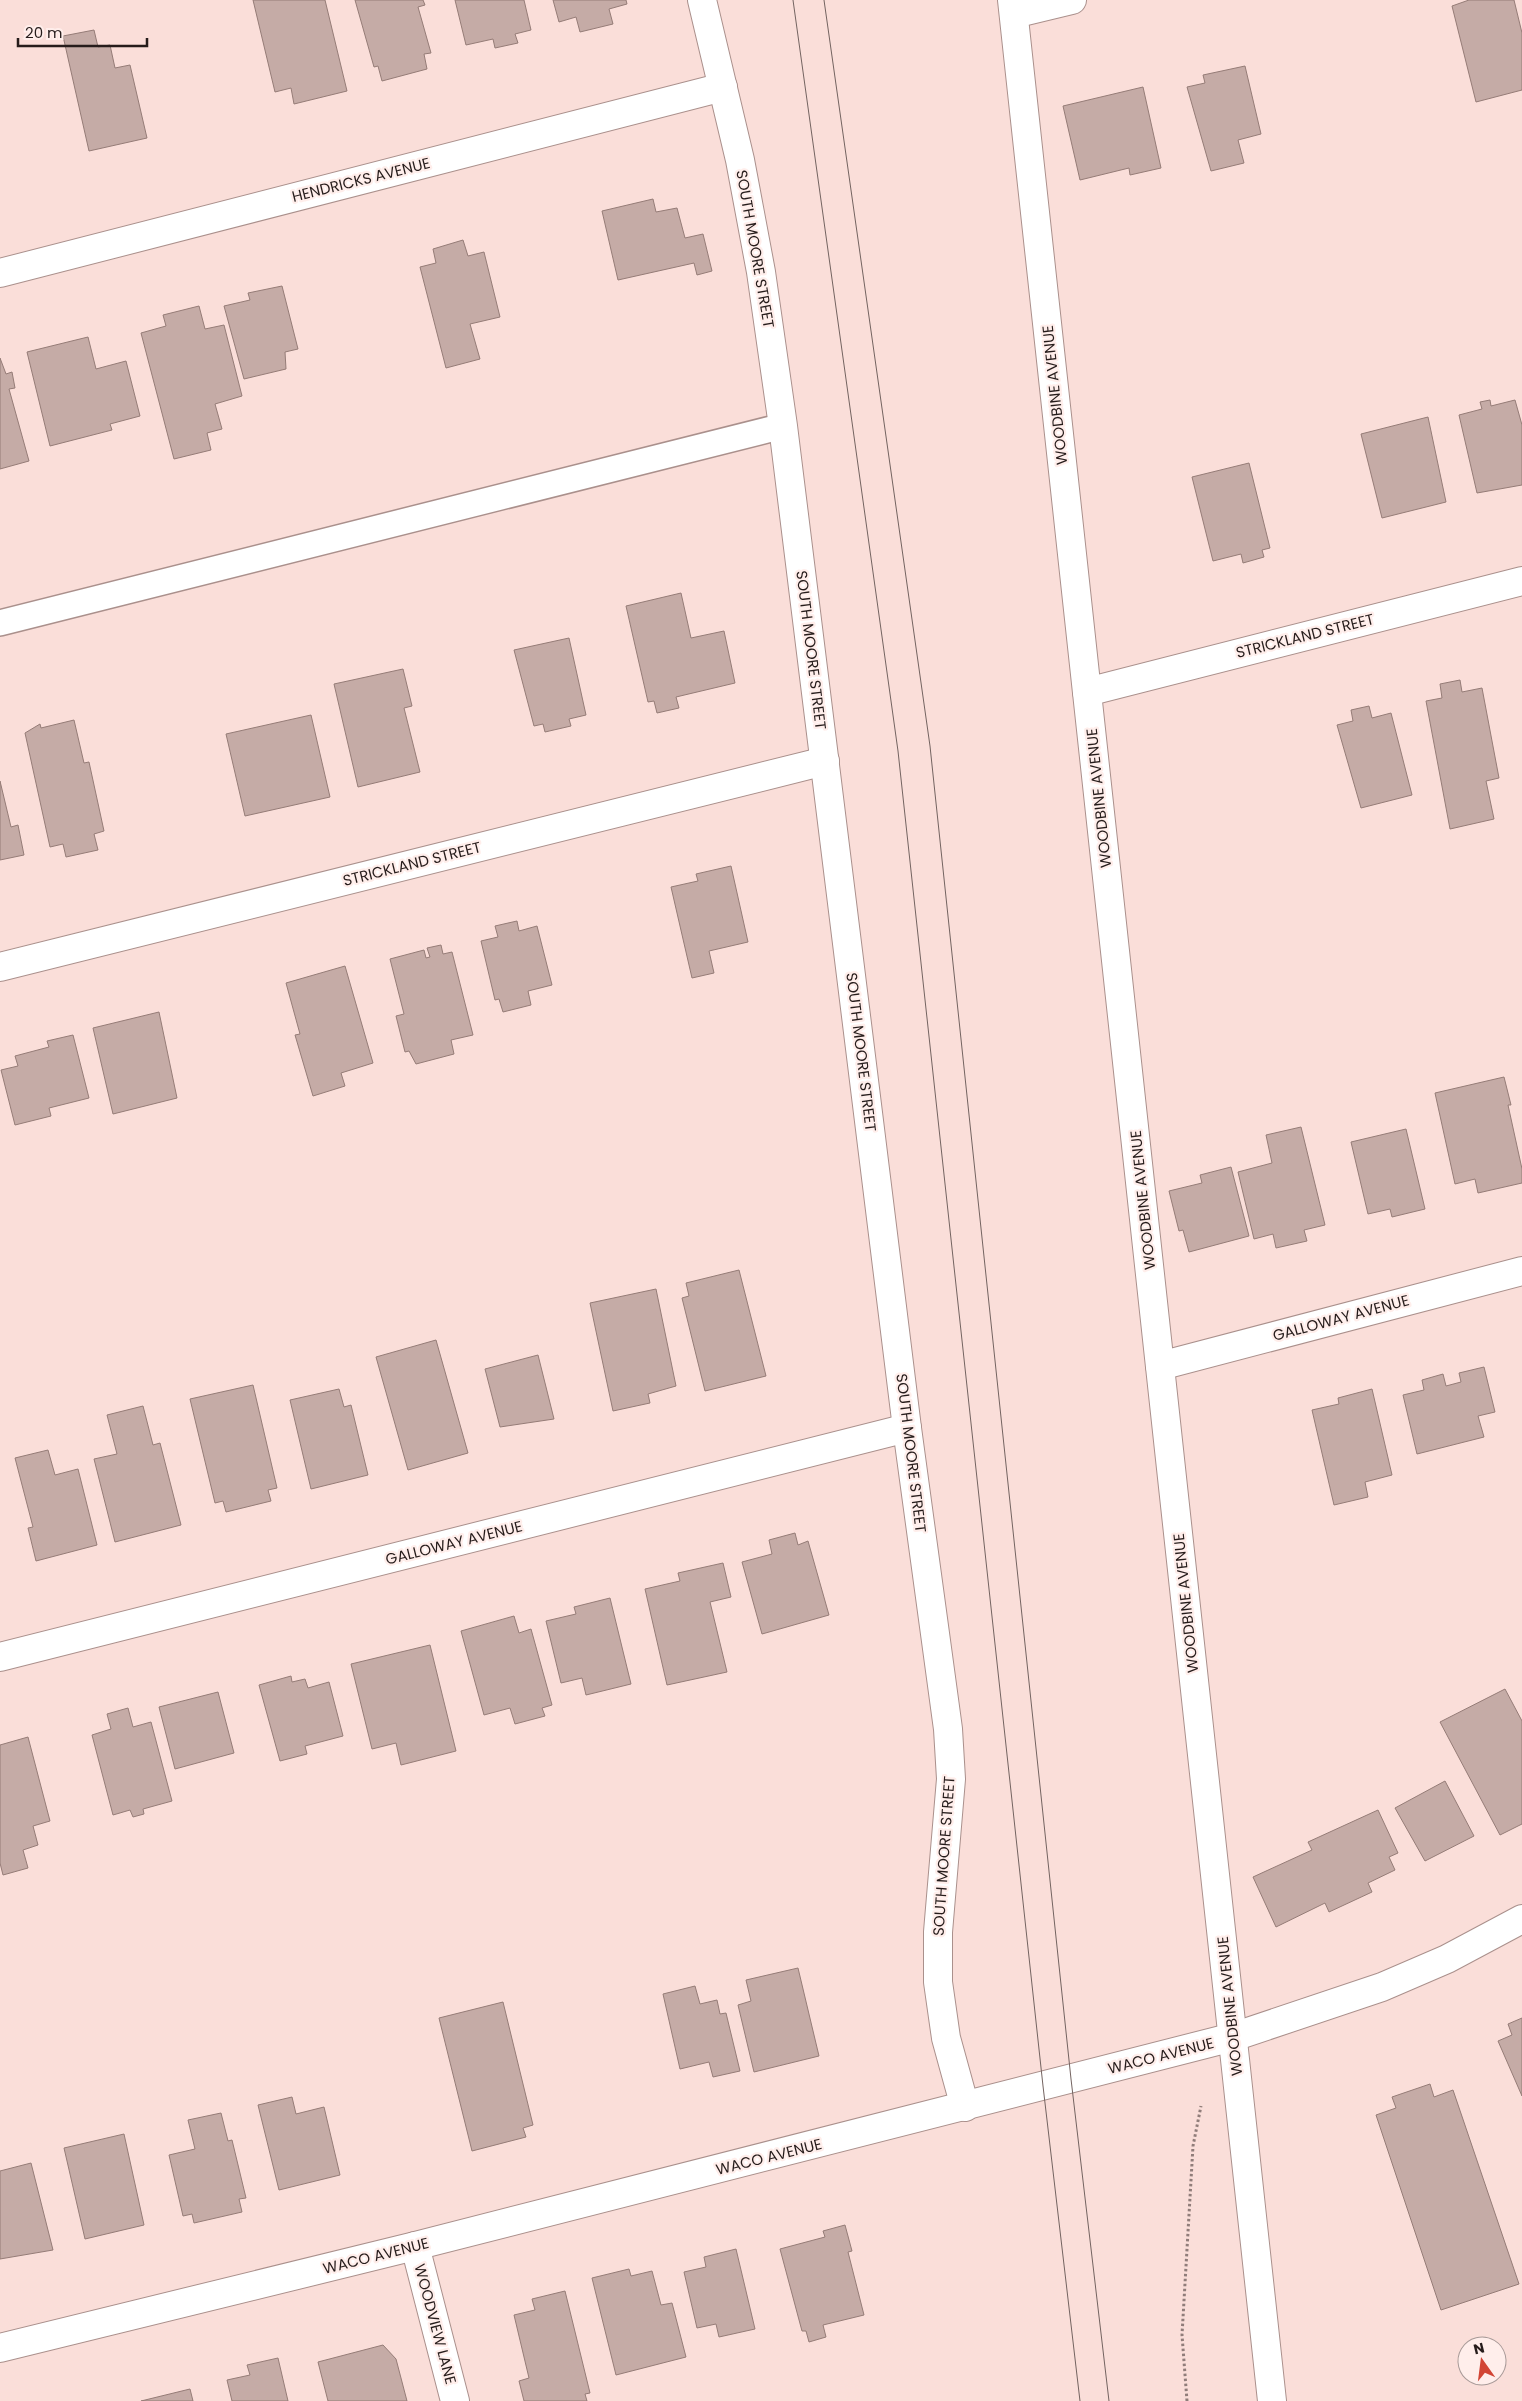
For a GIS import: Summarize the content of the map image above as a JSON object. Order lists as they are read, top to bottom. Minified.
{"streets":{"street":["HENDRICKS AVENUE","SOUTH MOORE STREET","WOODBINE AVENUE","STRICKLAND STREET","GALLOWAY AVENUE","WACO AVENUE","WOODVIEW LANE"]},"crossings":[["HENDRICKS AVENUE","SOUTH MOORE STREET"],["SOUTH MOORE STREET","STRICKLAND STREET"],["SOUTH MOORE STREET","GALLOWAY AVENUE"],["SOUTH MOORE STREET","WACO AVENUE"],["WOODBINE AVENUE","STRICKLAND STREET"],["WOODBINE AVENUE","GALLOWAY AVENUE"],["WOODBINE AVENUE","WACO AVENUE"],["WACO AVENUE","WOODVIEW LANE"]],"scale_bar":"20 m","north":"top"}
